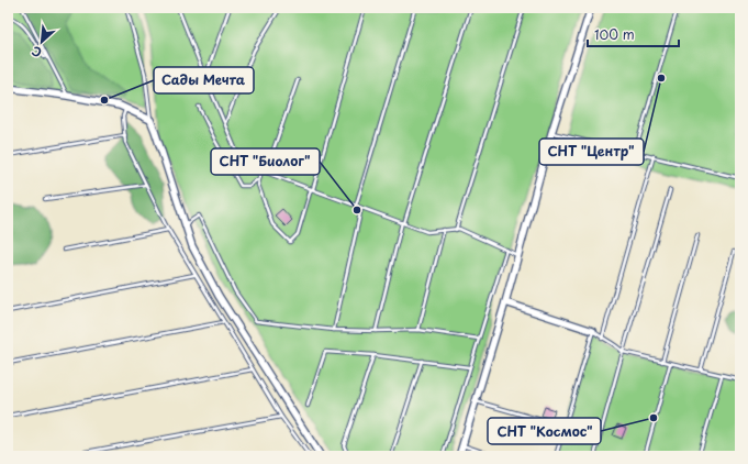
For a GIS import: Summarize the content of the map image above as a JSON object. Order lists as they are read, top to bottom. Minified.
{"places":["СНТ \"Центр\"","Сады Мечта","СНТ \"Биолог\"","СНТ \"Космос\""],"scale_bar":"100 m","north":"bottom left"}
